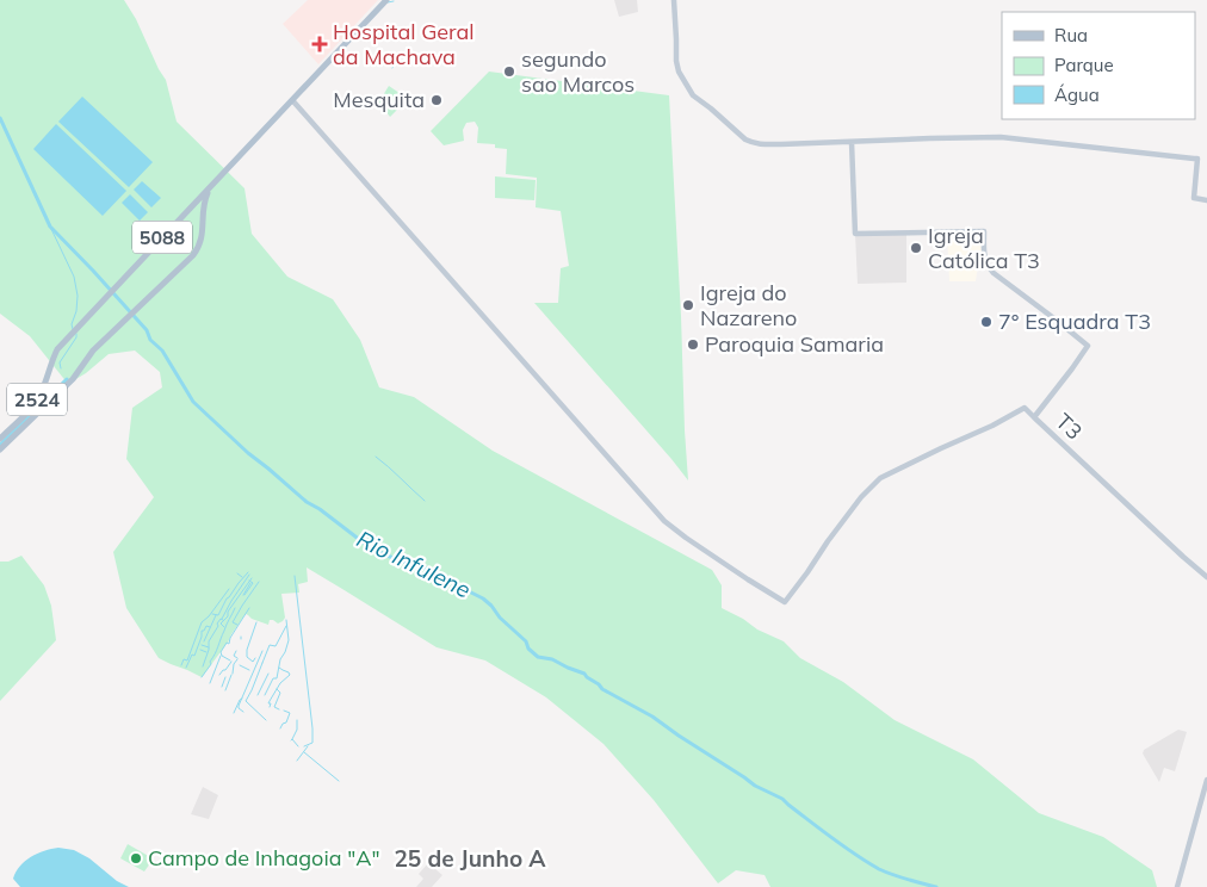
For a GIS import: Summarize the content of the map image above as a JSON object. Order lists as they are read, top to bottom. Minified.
{"streets":{"main road":["5088","2524"],"street":["T3"]},"crossings":[["5088","2524"]],"districts":["25 de Junho A"],"water":["Rio Infulene"],"places":{"health":["Hospital Geral da Machava"],"other":["segundo sao Marcos","Mesquita","Igreja Católica T3","Igreja do Nazareno","7° Esquadra T3","Paroquia Samaria","Campo de Inhagoia \"A\""]},"legend":["Rua","Parque","Água"]}
